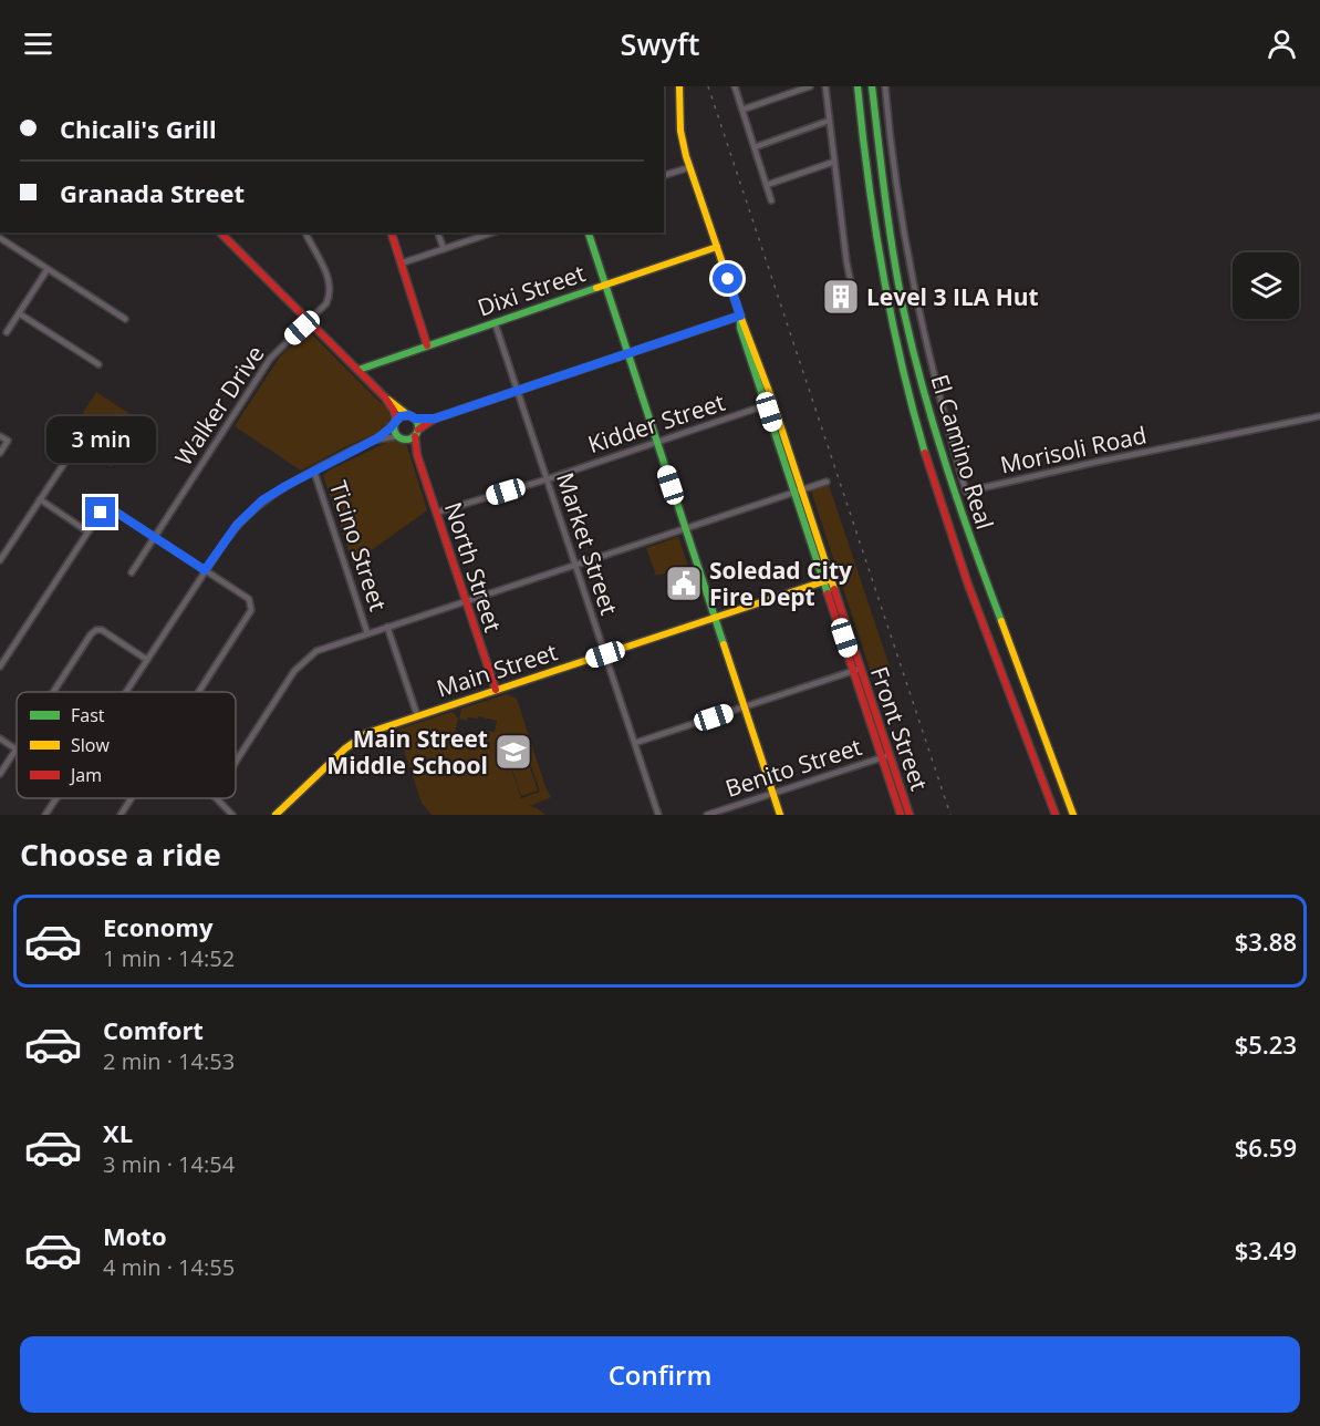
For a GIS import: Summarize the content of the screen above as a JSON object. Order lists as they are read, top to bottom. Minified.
{"streets":{"main road":["Dixi Street","El Camino Real","North Street","Main Street","Front Street"],"street":["Walker Drive","Kidder Street","Morisoli Road","Market Street","Ticino Street","Benito Street"]},"crossings":[["Dixi Street","Market Street"],["Dixi Street","Front Street"],["Kidder Street","Market Street"],["Kidder Street","North Street"],["Kidder Street","Front Street"],["Market Street","Main Street"],["Ticino Street","Main Street"],["North Street","Main Street"],["Main Street","Front Street"],["Front Street","Benito Street"]],"places":{"building":["Level 3 ILA Hut"],"public building":["Soledad City Fire Dept"],"school or university":["Main Street Middle School"]},"legend":["Fast","Slow","Jam"],"page":{"header":"Swyft","banner":["Chicali's Grill","Granada Street"],"bubble":"3 min","heading":"Choose a ride","list":[{"name":"Economy","note":"1 min · 14:52","value":"$3.88"},{"name":"Comfort","note":"2 min · 14:53","value":"$5.23"},{"name":"XL","note":"3 min · 14:54","value":"$6.59"},{"name":"Moto","note":"4 min · 14:55","value":"$3.49"}],"buttons":"Confirm"}}
